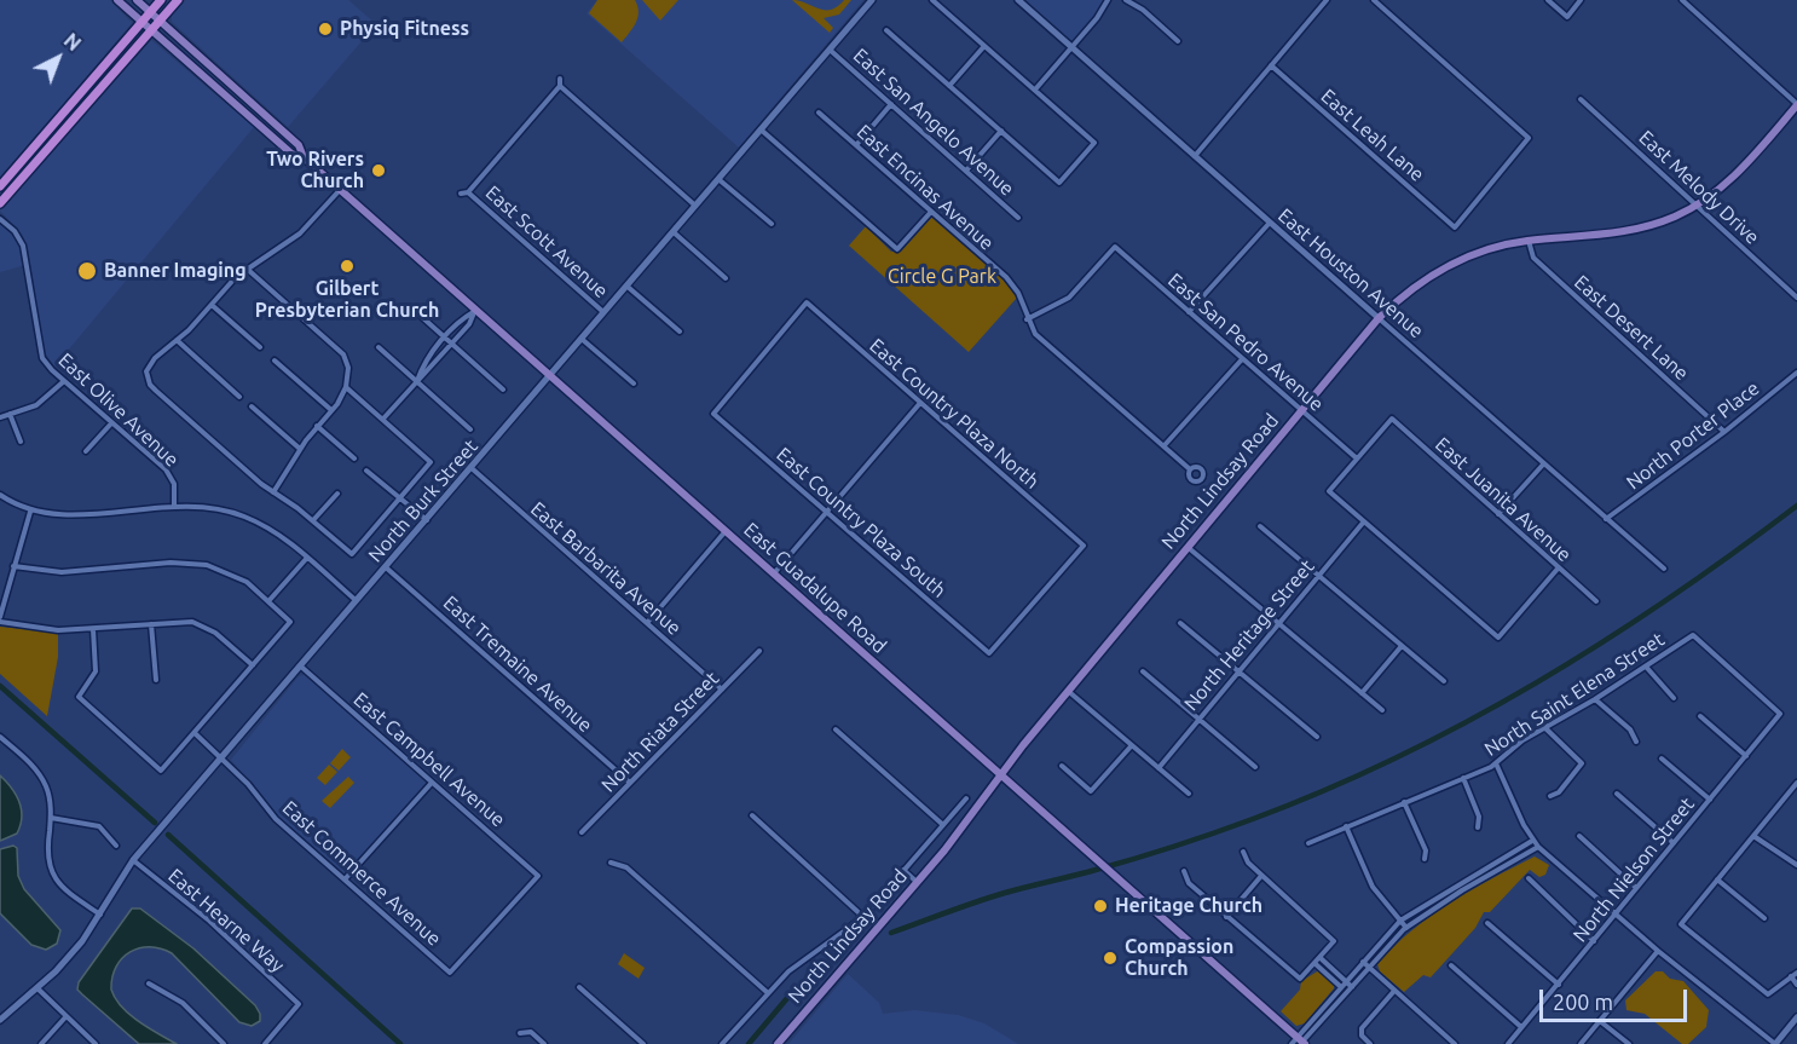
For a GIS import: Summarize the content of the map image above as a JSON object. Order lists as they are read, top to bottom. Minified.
{"streets":{"main road":["North Lindsay Road","East Guadalupe Road"],"street":["East San Angelo Avenue","East Leah Lane","East Encinas Avenue","East Melody Drive","East Scott Avenue","East Houston Avenue","East Desert Lane","East San Pedro Avenue","East Olive Avenue","East Country Plaza North","North Porter Place","East Juanita Avenue","North Burk Street","East Country Plaza South","East Barbarita Avenue","North Heritage Street","East Tremaine Avenue","North Saint Elena Street","North Riata Street","East Campbell Avenue","North Nielson Street","East Commerce Avenue","East Hearne Way"]},"crossings":[["East San Angelo Avenue","North Burk Street"],["East Encinas Avenue","East San Pedro Avenue"],["East Melody Drive","North Lindsay Road"],["East Scott Avenue","North Burk Street"],["East Houston Avenue","North Porter Place"],["East Houston Avenue","North Lindsay Road"],["East Desert Lane","North Porter Place"],["East Desert Lane","North Lindsay Road"],["East San Pedro Avenue","North Lindsay Road"],["East San Pedro Avenue","East Juanita Avenue"],["East Country Plaza North","East Country Plaza South"],["North Lindsay Road","East Guadalupe Road"],["North Burk Street","East Barbarita Avenue"],["North Burk Street","East Guadalupe Road"],["North Burk Street","East Tremaine Avenue"],["North Burk Street","East Campbell Avenue"],["North Burk Street","East Commerce Avenue"],["North Burk Street","East Hearne Way"],["East Barbarita Avenue","North Riata Street"],["East Tremaine Avenue","North Riata Street"],["North Saint Elena Street","North Nielson Street"],["East Campbell Avenue","East Commerce Avenue"]],"parks":["Circle G Park"],"places":["Physiq Fitness","Two Rivers Church","Gilbert Presbyterian Church","Banner Imaging","Heritage Church","Compassion Church"],"scale_bar":"200 m","north":"top right"}
